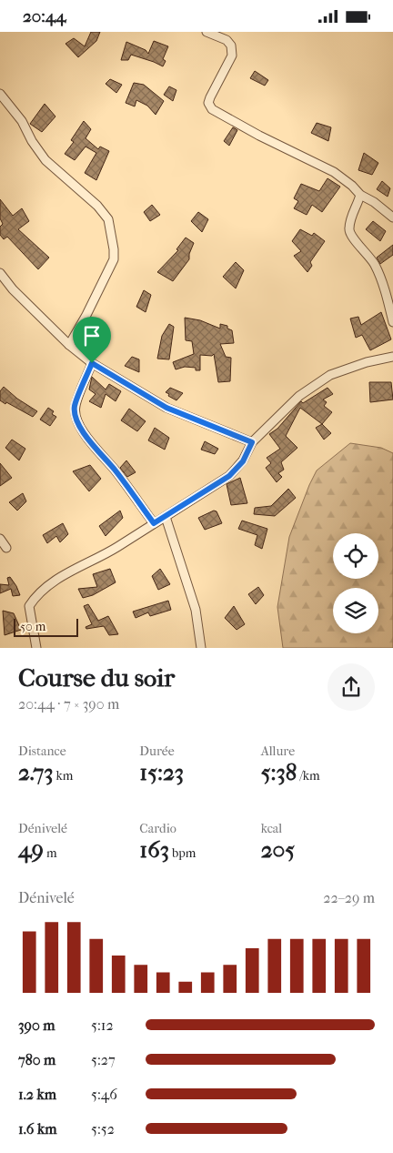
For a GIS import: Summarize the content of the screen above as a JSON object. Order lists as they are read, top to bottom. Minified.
{"scale_bar":"50 m","page":{"status":"20:44","scale":"50 m","heading":["Course du soir","20:44 · 7 × 390 m"],"stats":[["Distance","2.73 km"],["Durée","15:23"],["Allure","5:38 /km"],["Dénivelé","49 m"],["Cardio","163 bpm"],["kcal","205"]],"chart":["Dénivelé","22–29 m"],"list":[{"name":"390 m","note":"5:12"},{"name":"780 m","note":"5:27"},{"name":"1.2 km","note":"5:46"},{"name":"1.6 km","note":"5:52"}]}}
